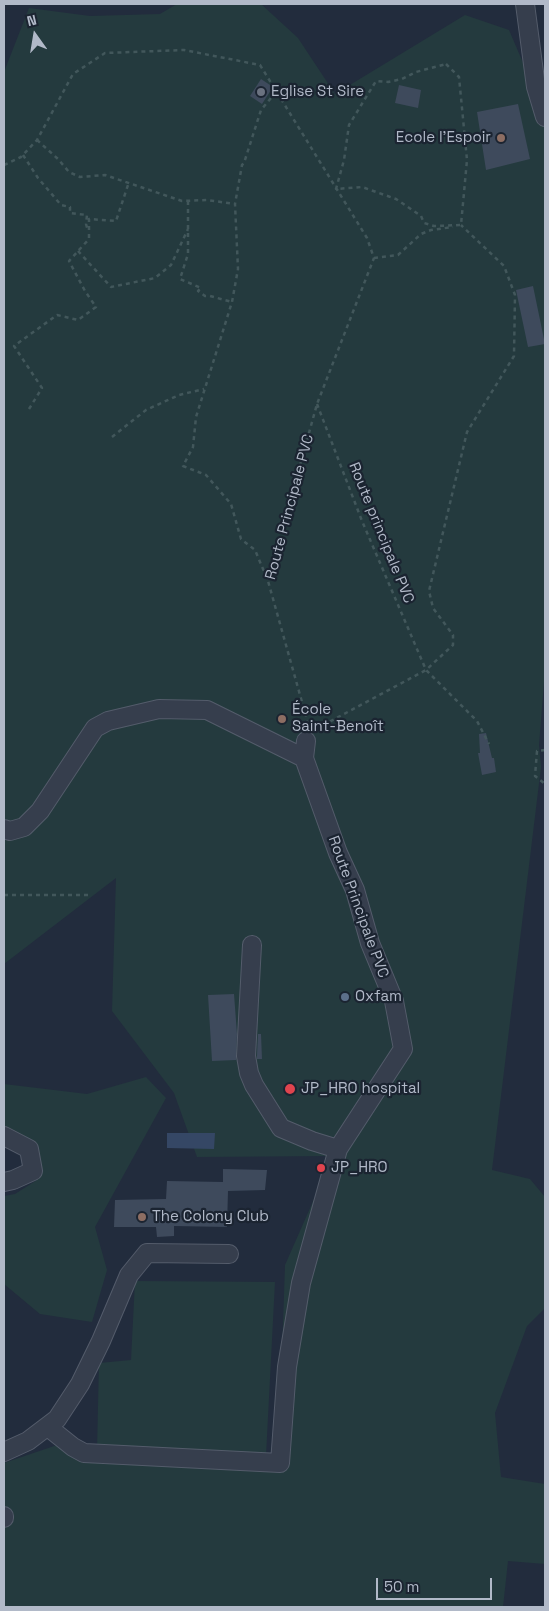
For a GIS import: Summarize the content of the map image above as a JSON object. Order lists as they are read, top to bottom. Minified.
{"streets":{"street":["Route Principale PVC"],"path":["Route principale PVC"]},"crossings":[["Route Principale PVC","Route principale PVC"]],"places":["Eglise St Sire","Ecole l'Espoir","École Saint-Benoît","Oxfam","JP_HRO hospital","JP_HRO","The Colony Club"],"scale_bar":"50 m","north":"top"}
